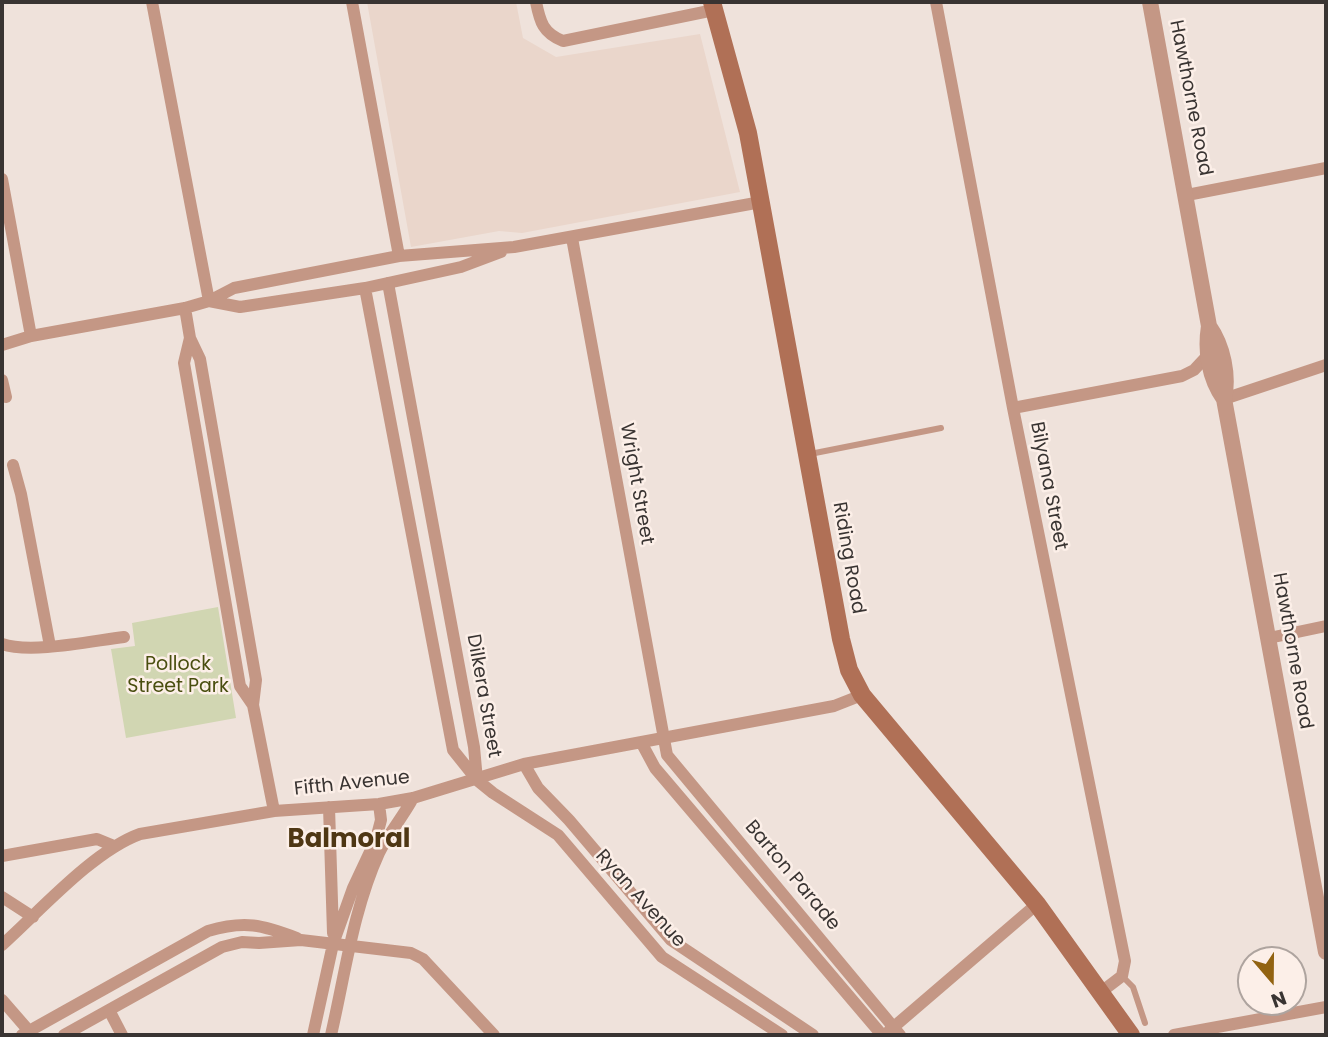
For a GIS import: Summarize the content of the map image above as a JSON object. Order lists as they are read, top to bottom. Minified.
{"streets":{"main road":["Riding Road"],"street":["Hawthorne Road","Wright Street","Bilyana Street","Dilkera Street","Fifth Avenue","Barton Parade","Ryan Avenue"]},"crossings":[["Wright Street","Fifth Avenue"],["Wright Street","Barton Parade"],["Bilyana Street","Riding Road"],["Riding Road","Fifth Avenue"],["Dilkera Street","Fifth Avenue"],["Dilkera Street","Ryan Avenue"],["Fifth Avenue","Barton Parade"],["Fifth Avenue","Ryan Avenue"]],"districts":["Balmoral"],"parks":["Pollock Street Park"],"north":"bottom"}
